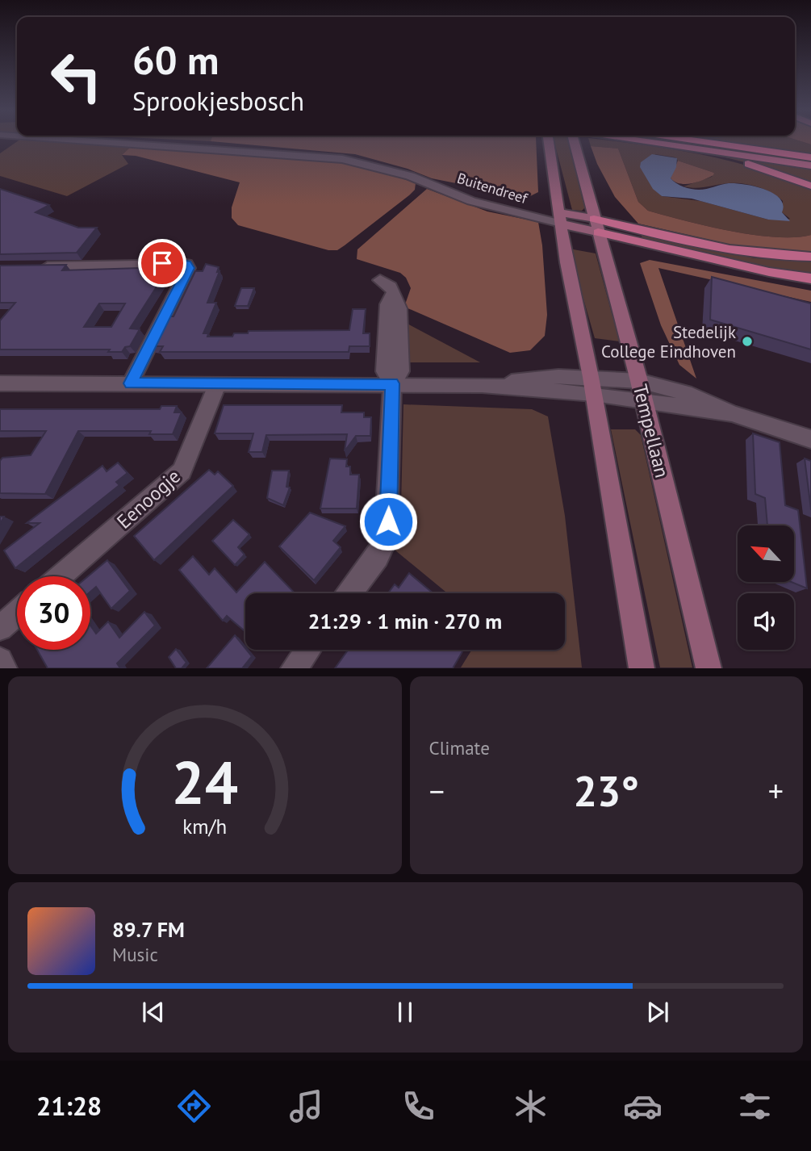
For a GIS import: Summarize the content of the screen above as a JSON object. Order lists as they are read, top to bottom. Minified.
{"streets":{"main road":["Tempellaan"],"street":["Buitendreef","Eenoogje"]},"places":["Stedelijk College Eindhoven"],"north":"top left","page":{"turn":["60 m","Sprookjesbosch"],"limit":"30","trip":"21:29 · 1 min · 270 m","tile":"Climate","heat":["−","23°","+"],"song":["89.7 FM","Music"],"tabs":"21:28","gauge":["24","km/h"]}}
